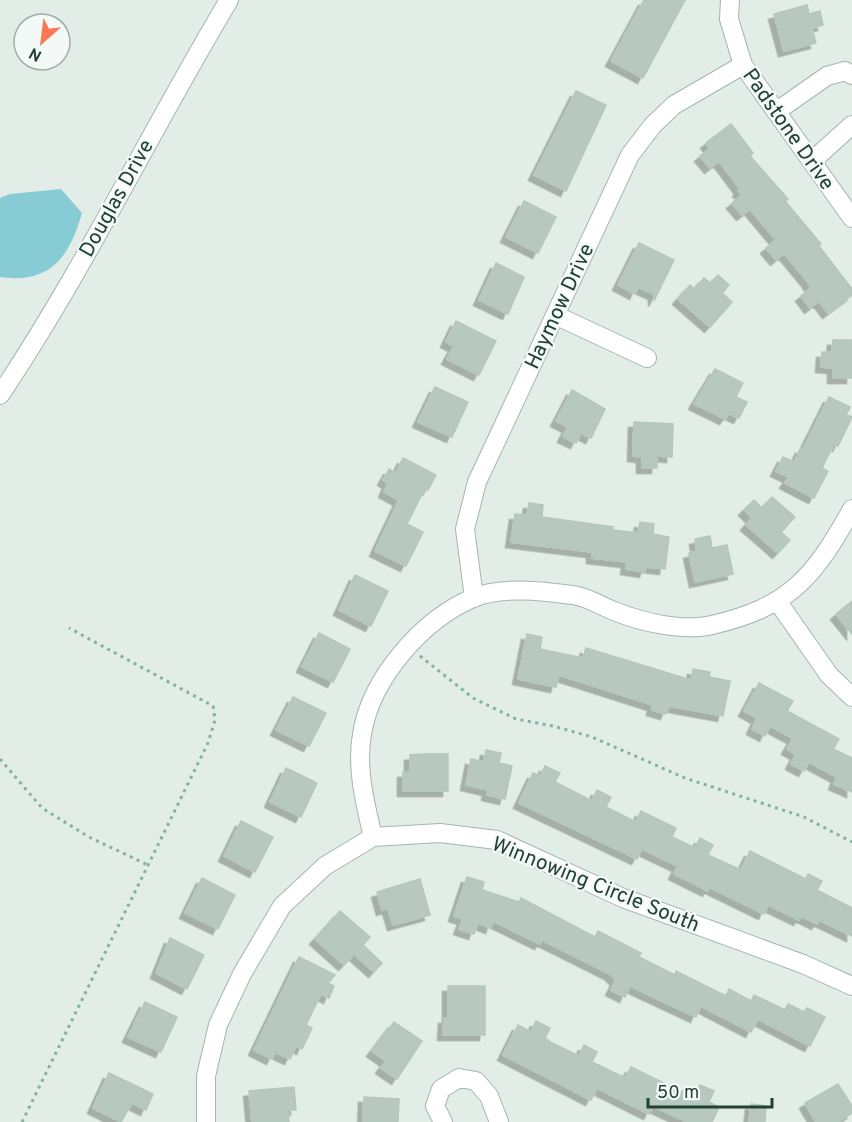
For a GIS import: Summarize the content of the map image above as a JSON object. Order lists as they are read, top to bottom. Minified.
{"streets":{"street":["Padstone Drive","Douglas Drive","Haymow Drive","Winnowing Circle South"]},"crossings":[["Padstone Drive","Haymow Drive"]],"scale_bar":"50 m","north":"bottom left"}
